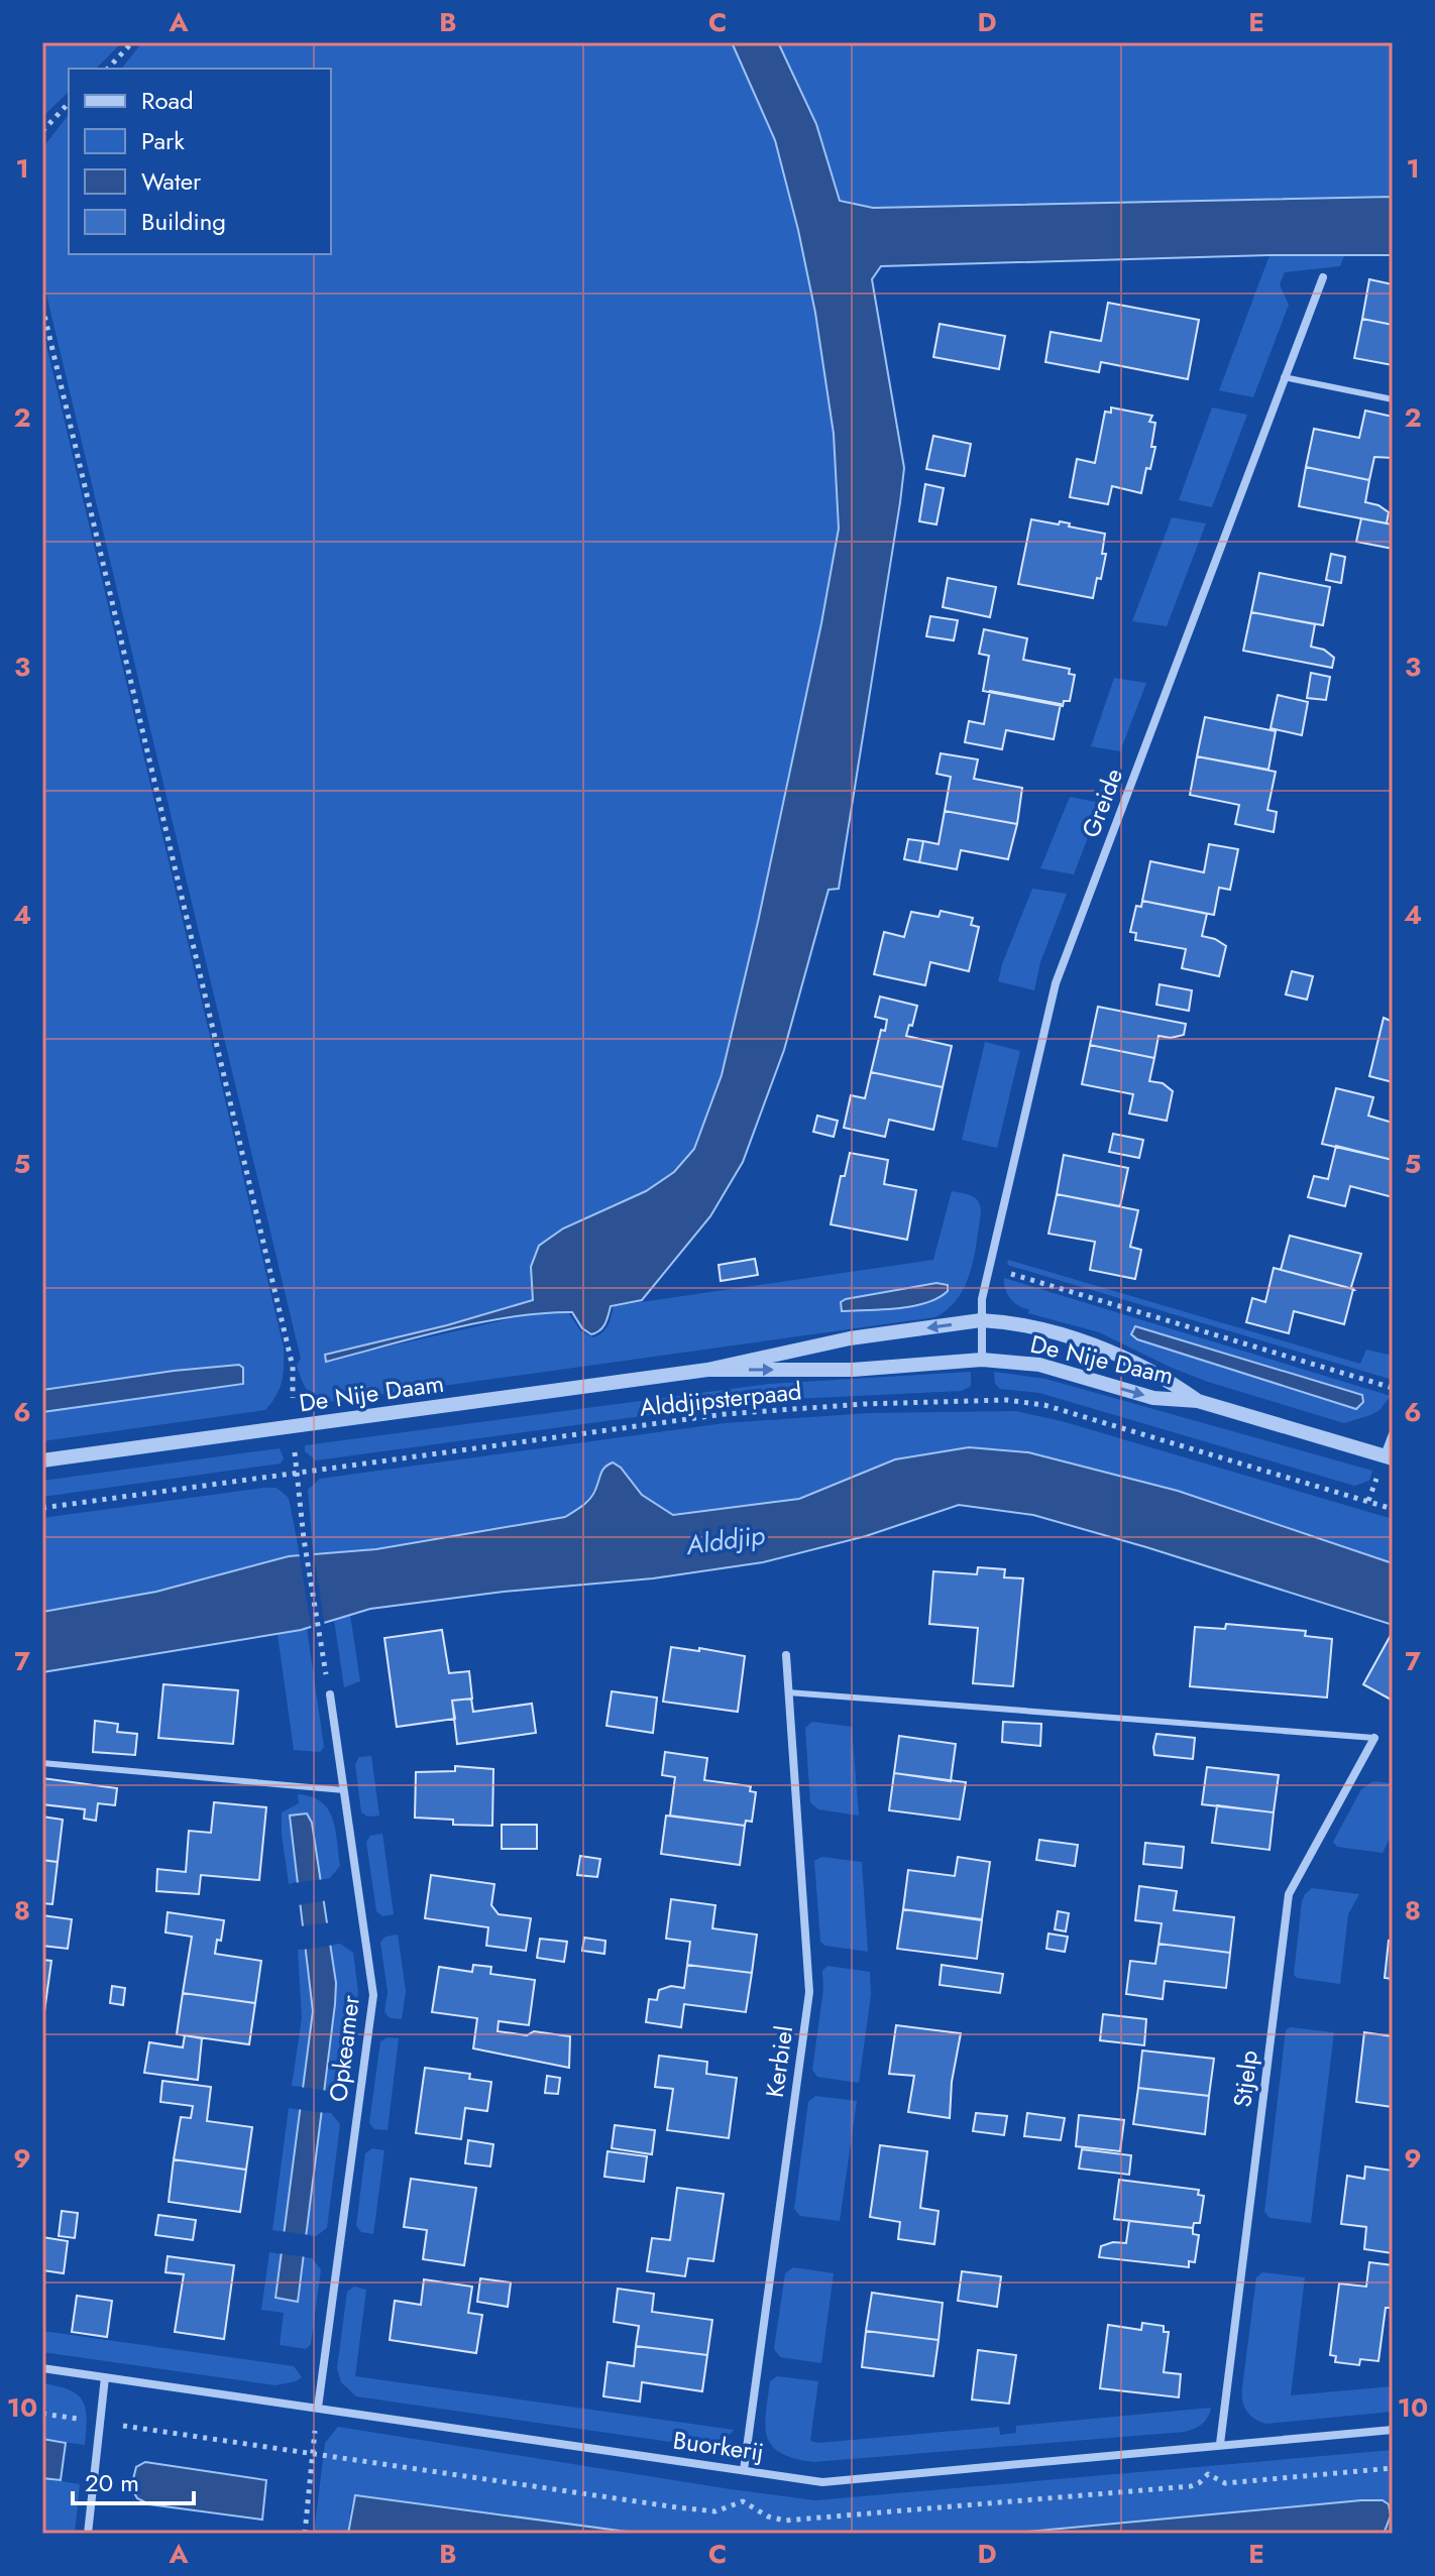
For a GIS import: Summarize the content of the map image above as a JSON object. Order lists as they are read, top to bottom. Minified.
{"streets":{"street":["Greide","De Nije Daam","Opkeamer","Kerbiel","Stjelp","Buorkerij"],"path":["Alddjipsterpaad"]},"crossings":[["Greide","De Nije Daam"],["Opkeamer","Buorkerij"],["Kerbiel","Buorkerij"],["Stjelp","Buorkerij"]],"water":["Alddjip"],"legend":["Road","Park","Water","Building"],"scale_bar":"20 m","grid":{"columns":["A","B","C","D","E"],"rows":["1","2","3","4","5","6","7","8","9","10"]}}
